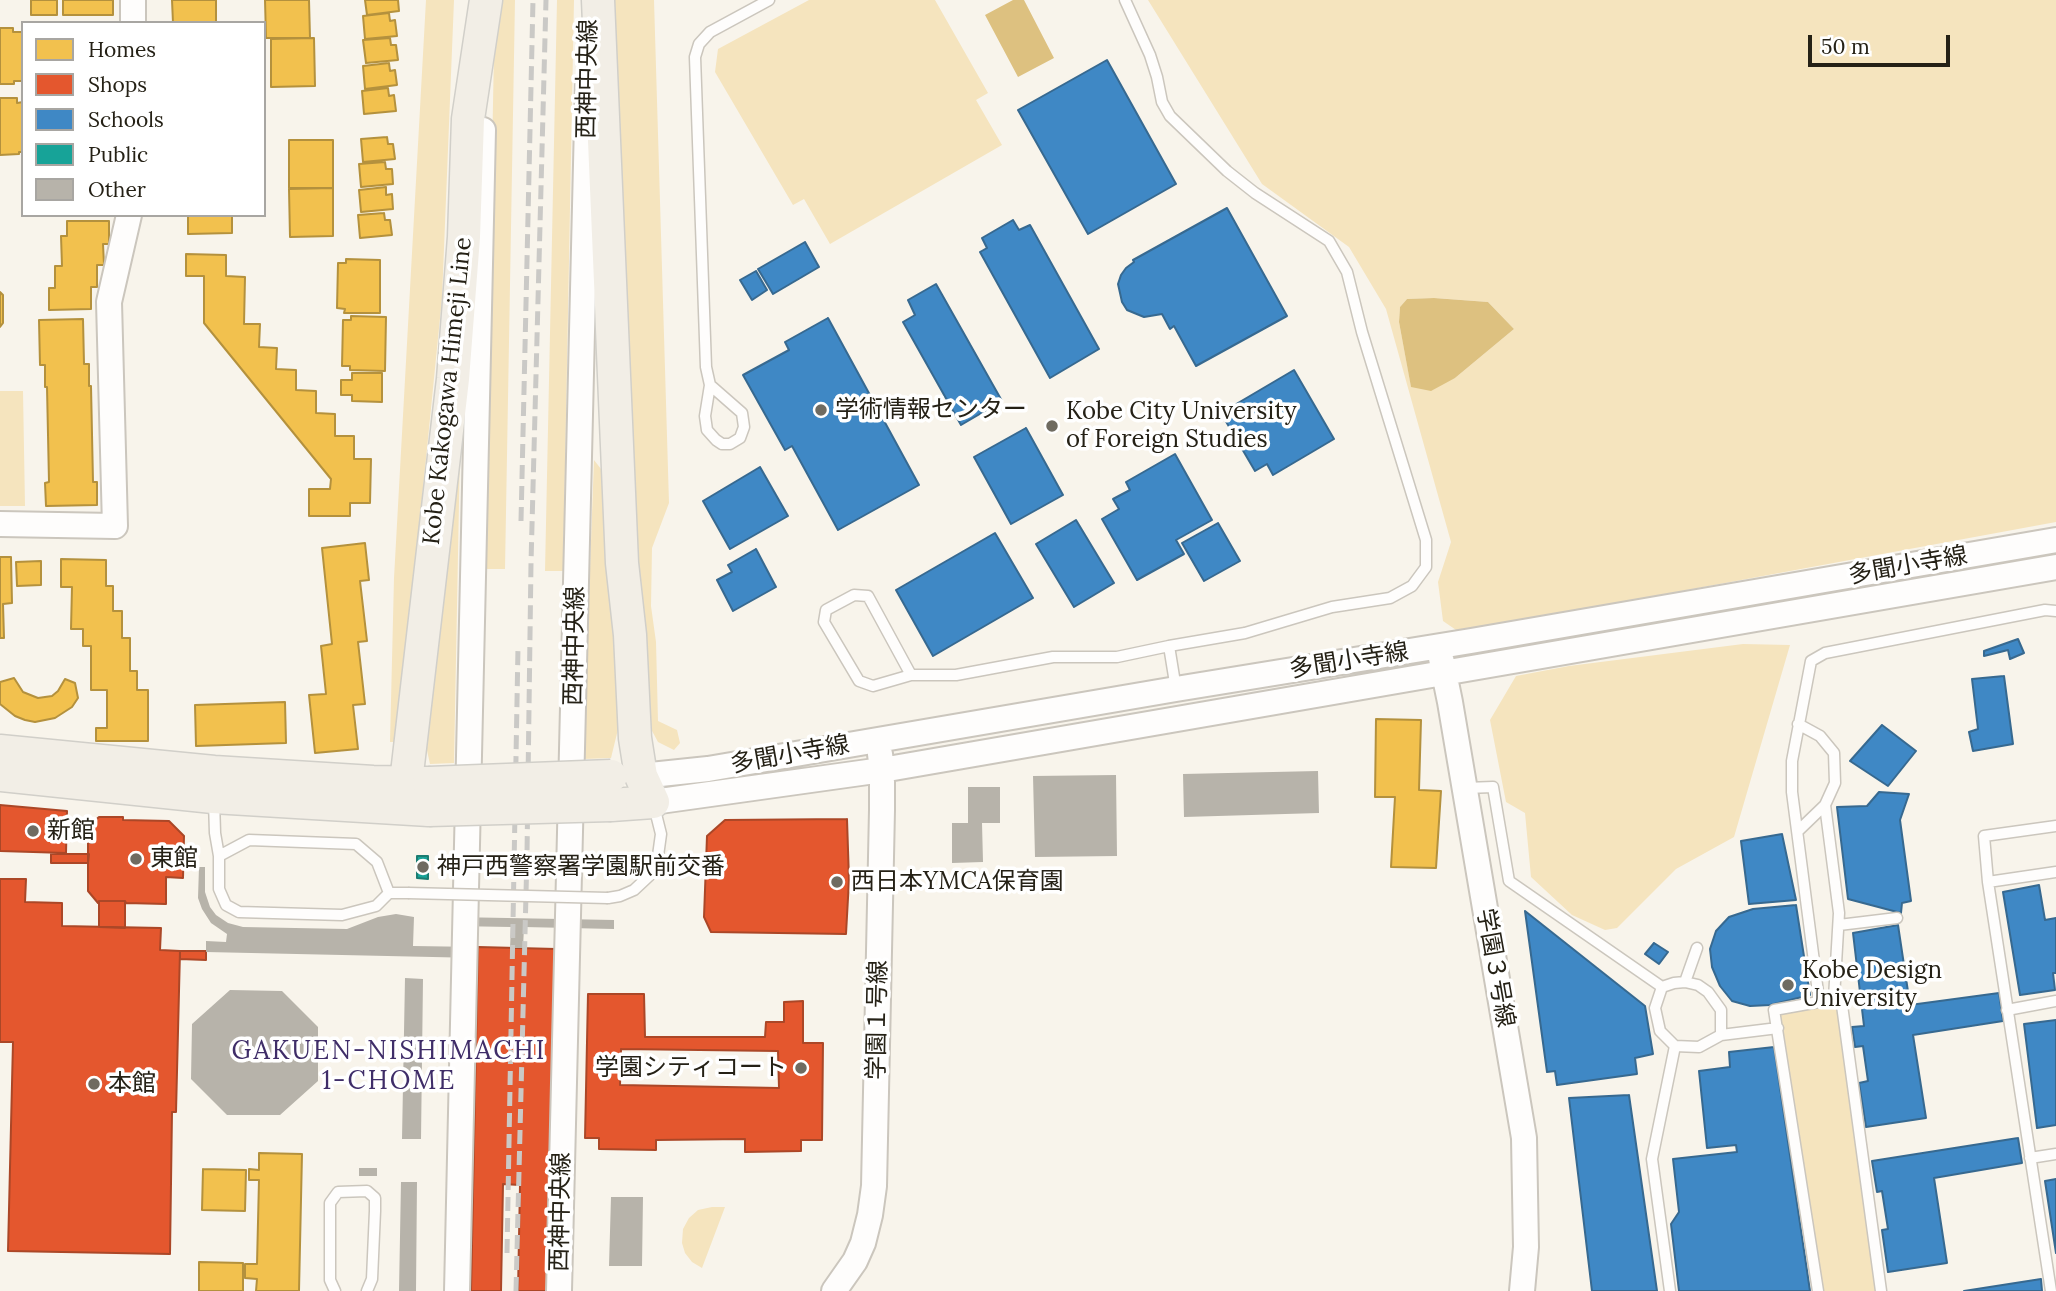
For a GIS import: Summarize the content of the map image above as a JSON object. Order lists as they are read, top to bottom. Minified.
{"streets":{"main road":["Kobe Kakogawa Himeji Line"],"street":["西神中央線","多聞小寺線","学園３号線","学園１号線"]},"crossings":[["多聞小寺線","学園３号線"],["多聞小寺線","学園１号線"]],"districts":["GAKUEN-NISHIMACHI 1-CHOME"],"places":["学術情報センター","Kobe City University of Foreign Studies","新館","東館","神戸西警察署学園駅前交番","西日本YMCA保育園","Kobe Design University","学園シティコート","本館"],"legend":["Homes","Shops","Schools","Public","Other"],"scale_bar":"50 m"}
